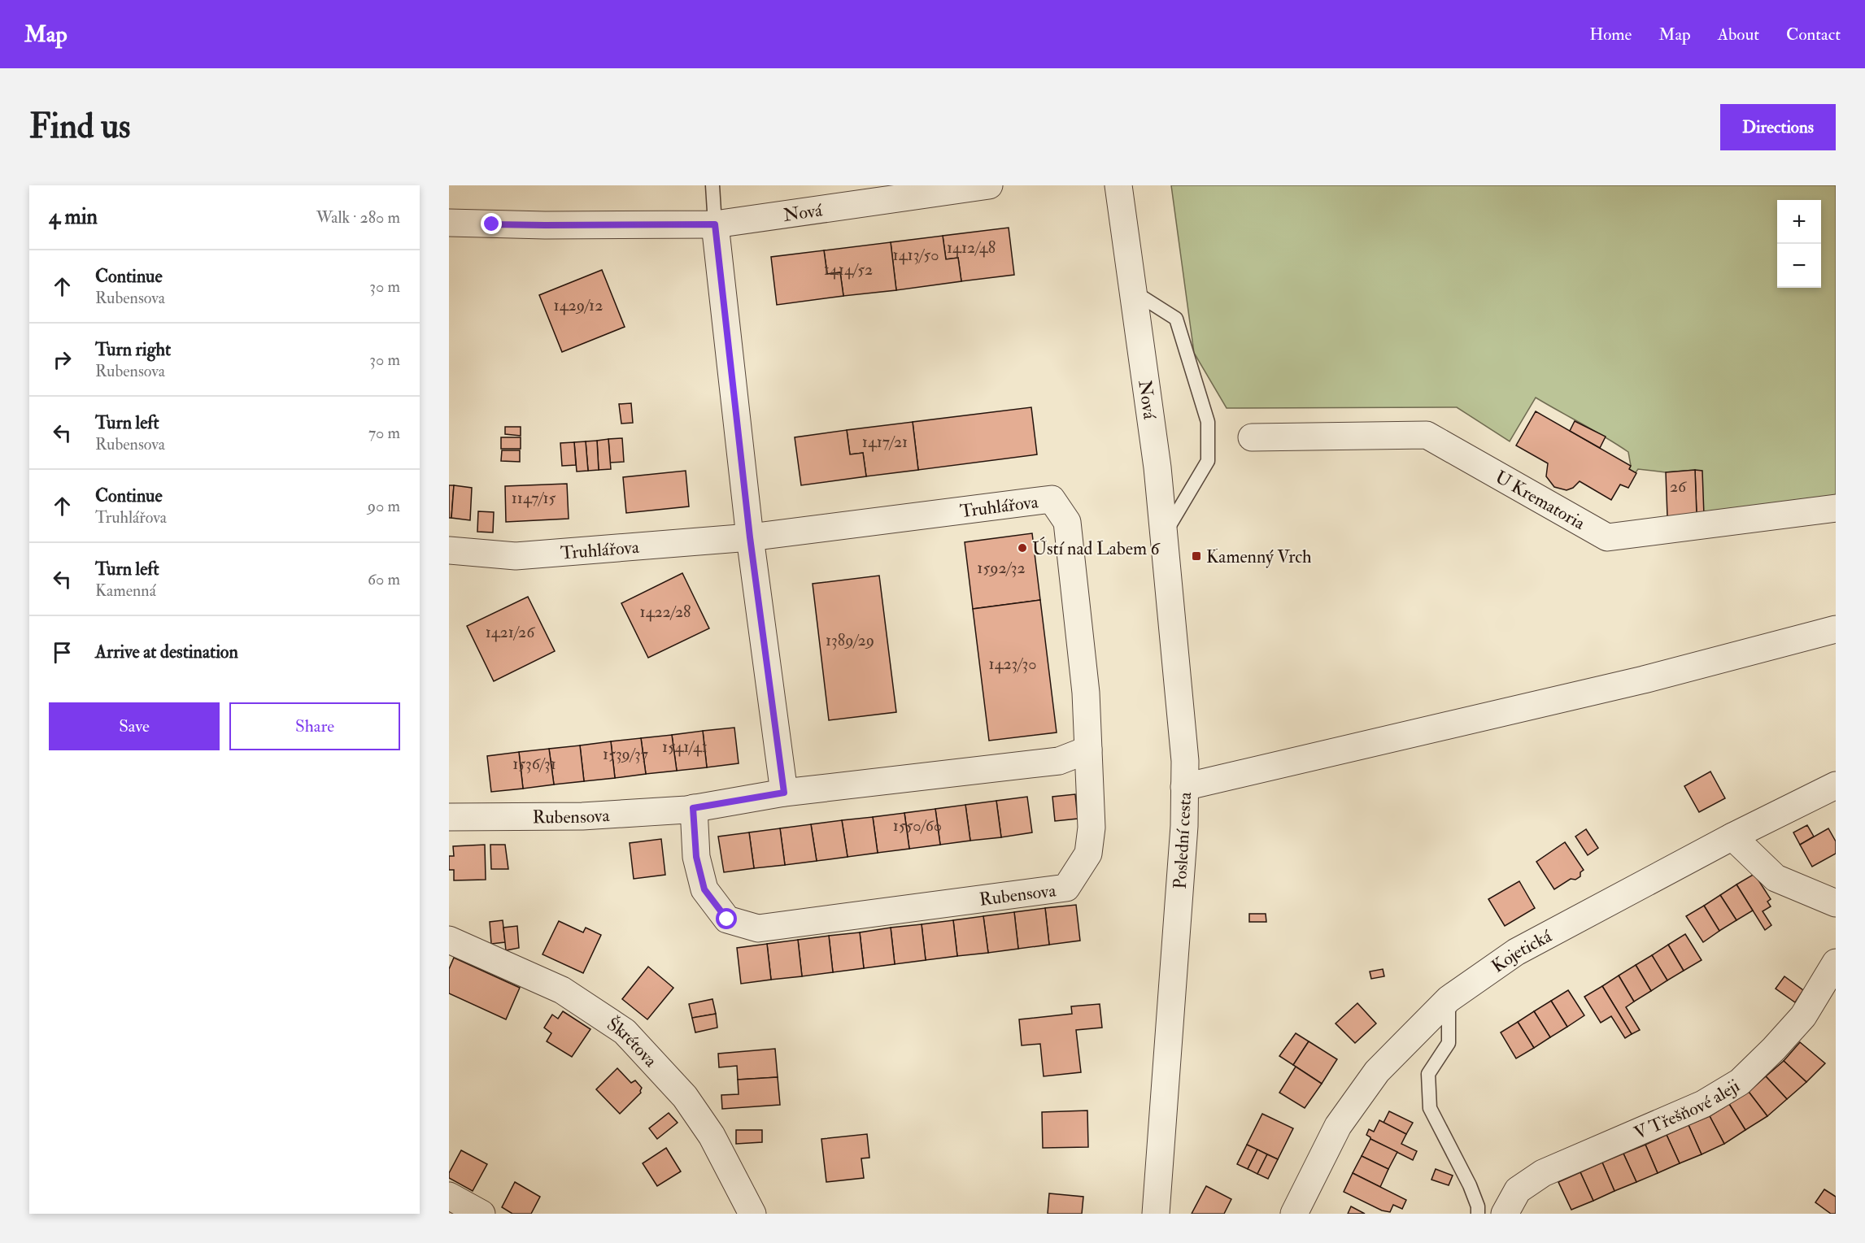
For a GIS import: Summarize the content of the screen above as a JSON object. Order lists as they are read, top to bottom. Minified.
{"streets":{"street":["Nová","U Krematoria","Truhlářova","Rubensova","Poslední cesta","Kojetická","Škrétova","V Třešňové aleji"]},"crossings":[["Nová","Poslední cesta"],["Truhlářova","Rubensova"]],"places":{"other":["Ústí nad Labem 6"],"transit":["Kamenný Vrch"]},"house_numbers":["1412/48","1413/50","1414/52","1429/12","1417/21","26","1147/15","1592/32","1422/28","1421/26","1389/29","1423/30","1541/41","1539/37","1536/31","1550/60"],"page":{"header":"Map","nav":["Home","Map","About","Contact"],"buttons":["Directions",["Save","Share"]],"title":"Find us","heading":["4 min","Walk · 280 m"],"map_buttons":["+","−"],"list":[["Continue","Rubensova","30 m"],["Turn right","Rubensova","30 m"],["Turn left","Rubensova","70 m"],["Continue","Truhlářova","90 m"],["Turn left","Kamenná","60 m"],"Arrive at destination"]}}
